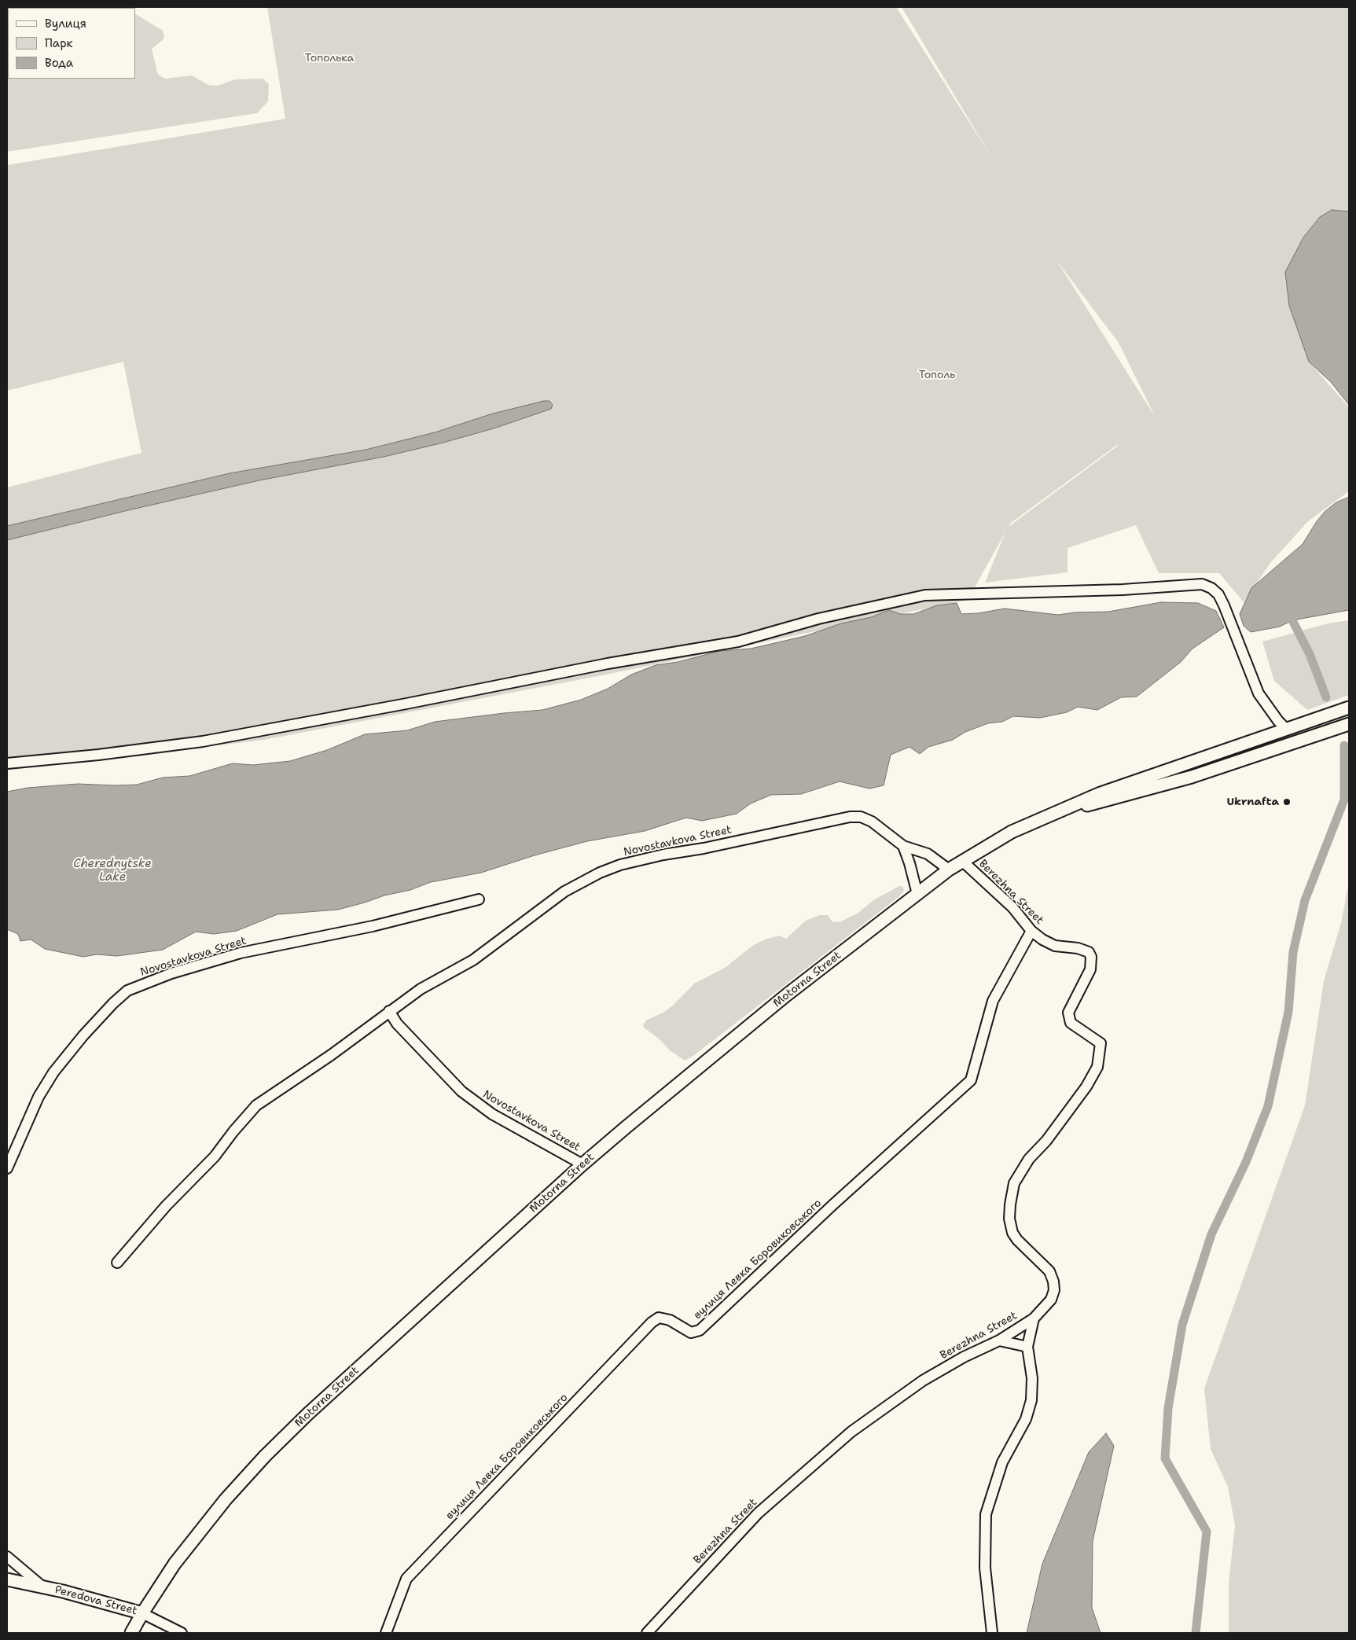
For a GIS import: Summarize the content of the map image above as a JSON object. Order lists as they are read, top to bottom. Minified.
{"streets":{"street":["Novostavkova Street","Berezhna Street","Motorna Street","вулиця Левка Боровиковського","Peredova Street"]},"crossings":[["Novostavkova Street","Motorna Street"],["Berezhna Street","Motorna Street"],["Berezhna Street","вулиця Левка Боровиковського"],["Motorna Street","Peredova Street"]],"water":["Cherednytske Lake"],"parks":["Тополька","Тополь"],"places":["Ukrnafta"],"legend":["Вулиця","Парк","Вода"]}
